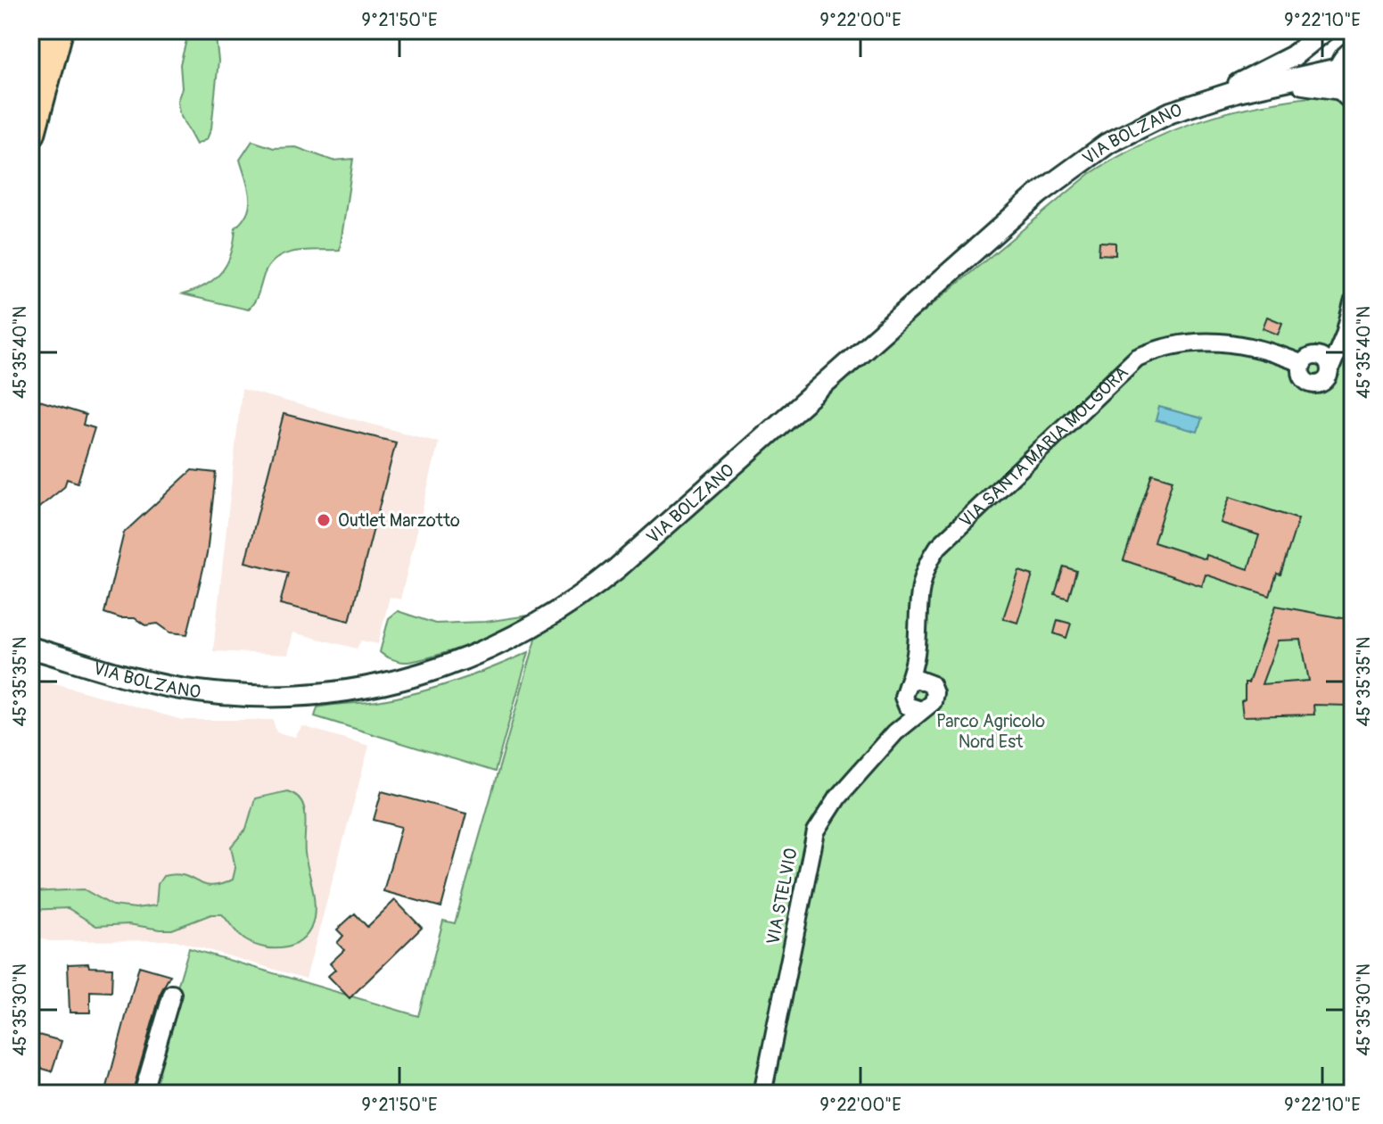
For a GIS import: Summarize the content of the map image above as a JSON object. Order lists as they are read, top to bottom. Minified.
{"streets":{"street":["VIA BOLZANO","VIA SANTA MARIA MOLGORA","VIA STELVIO"]},"parks":["Parco Agricolo Nord Est"],"places":["Outlet Marzotto"],"coordinates":["9°21'50\"E","9°22'00\"E","9°22'10\"E","45°35'40\"N","45°35'35\"N","45°35'30\"N"]}
